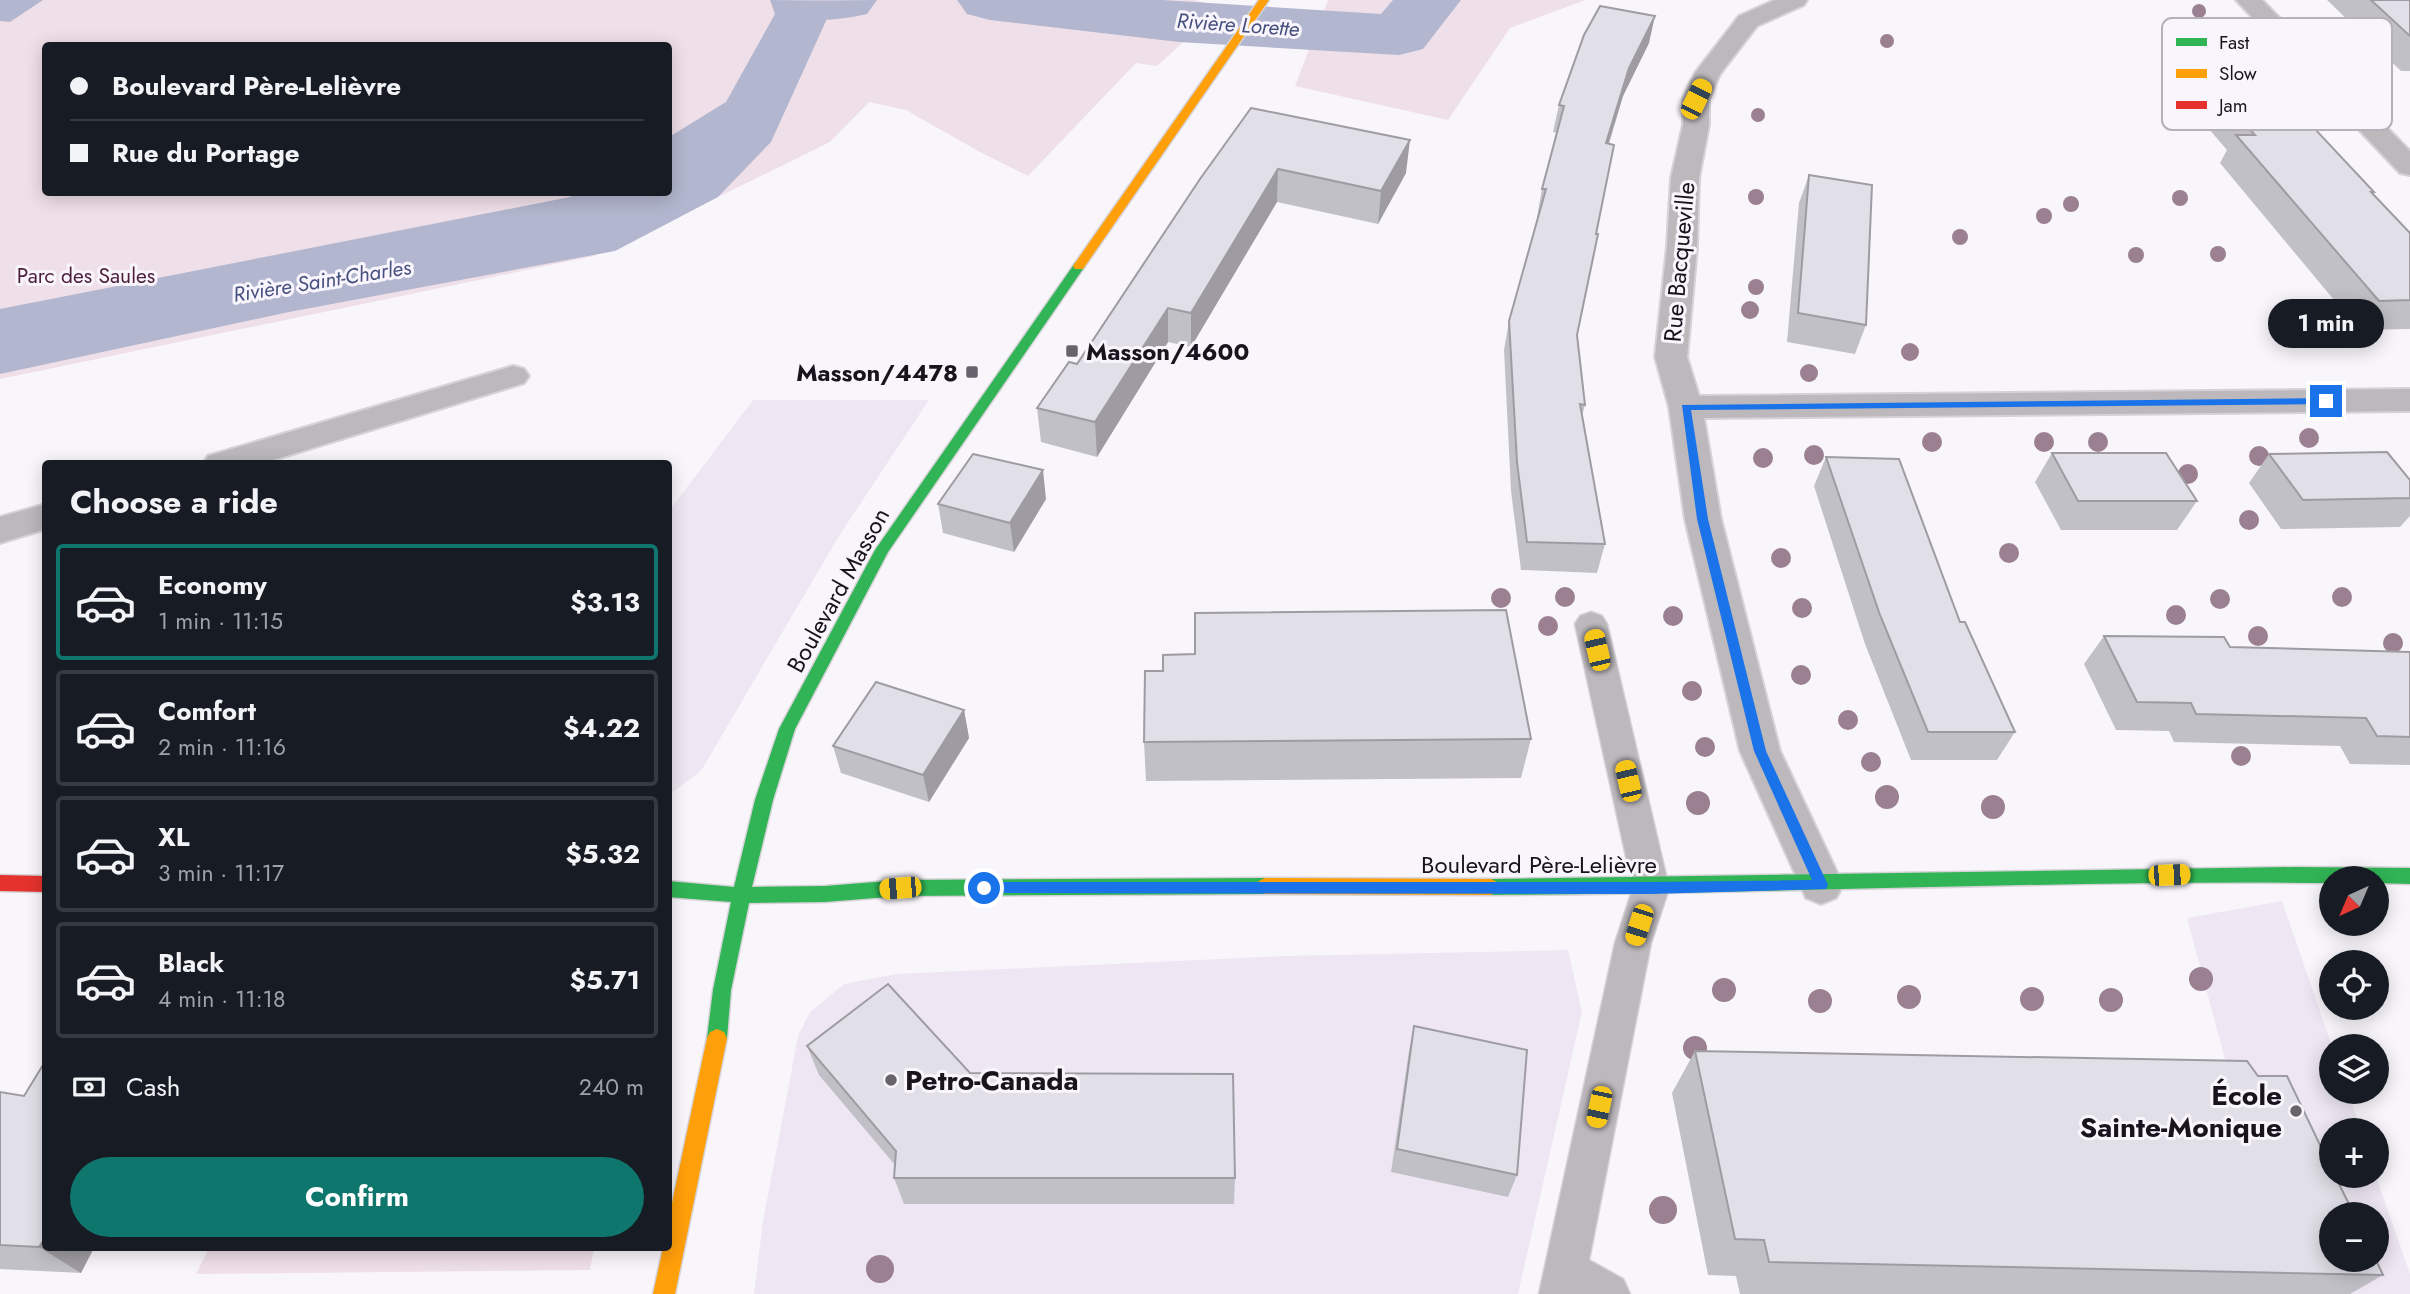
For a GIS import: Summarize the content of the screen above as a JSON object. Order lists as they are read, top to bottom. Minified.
{"streets":{"main road":["Boulevard Masson","Boulevard Père-Lelièvre"],"street":["Rue Bacqueville"]},"crossings":[["Rue Bacqueville","Boulevard Père-Lelièvre"],["Boulevard Masson","Boulevard Père-Lelièvre"]],"water":["Rivière Lorette","Rivière Saint-Charles"],"parks":["Parc des Saules"],"places":{"transit":["Masson/4600","Masson/4478"],"other":["Petro-Canada","École Sainte-Monique"]},"legend":["Fast","Slow","Jam"],"north":"bottom left","page":{"banner":["Boulevard Père-Lelièvre","Rue du Portage"],"bubble":"1 min","heading":"Choose a ride","list":[{"name":"Economy","note":"1 min · 11:15","value":"$3.13"},{"name":"Comfort","note":"2 min · 11:16","value":"$4.22"},{"name":"XL","note":"3 min · 11:17","value":"$5.32"},{"name":"Black","note":"4 min · 11:18","value":"$5.71"}],"map_buttons":["+","−"],"pay":["Cash","240 m"],"buttons":"Confirm"}}
